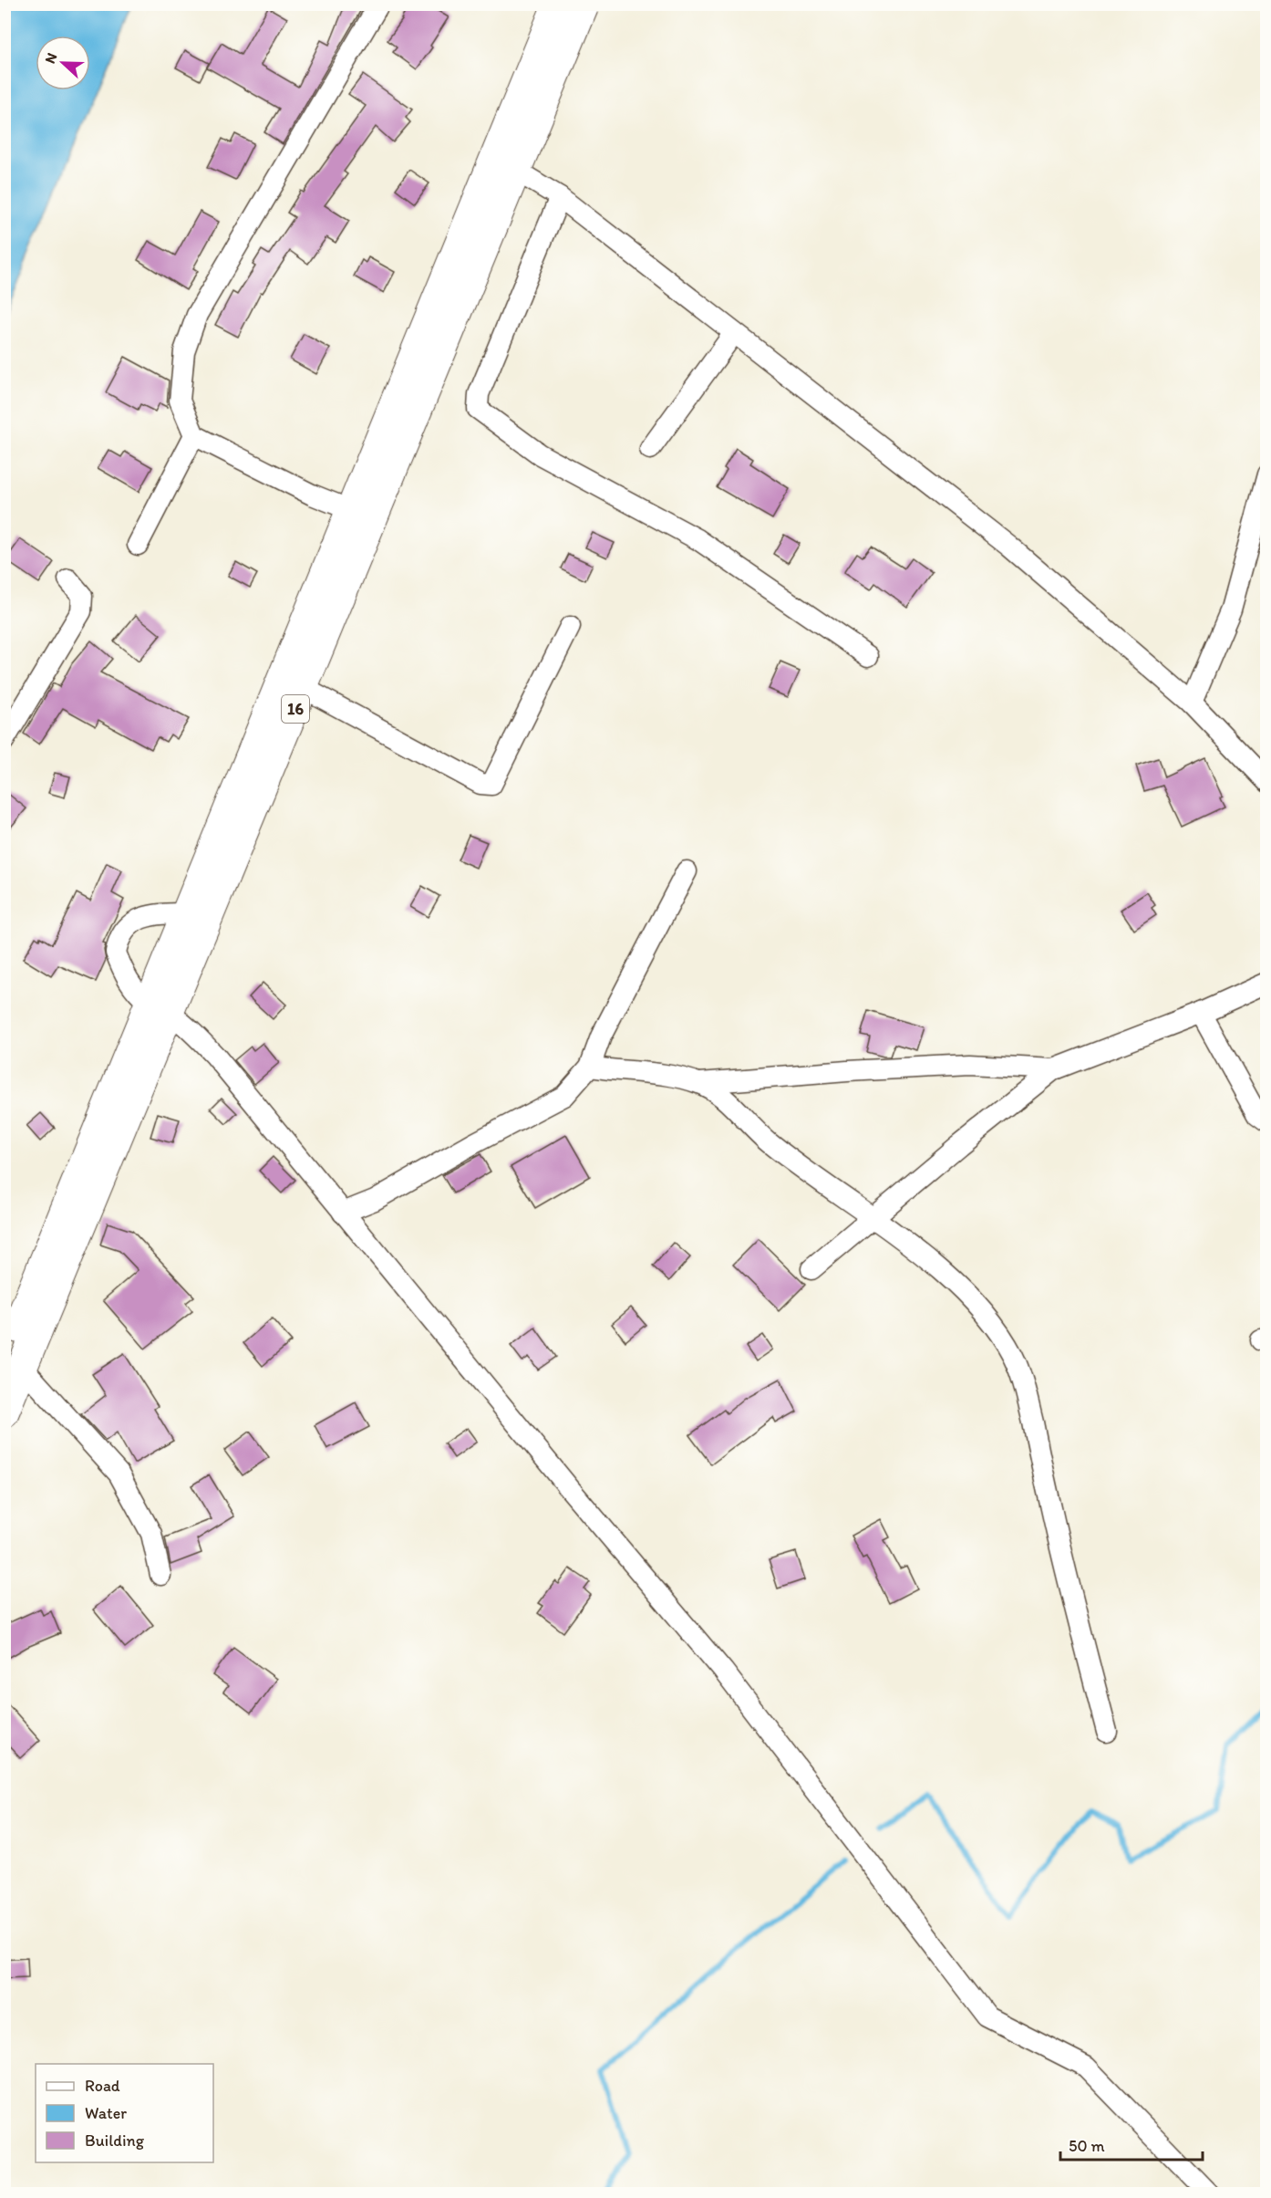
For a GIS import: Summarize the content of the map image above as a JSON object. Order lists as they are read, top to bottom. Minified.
{"streets":{"highway":["16"]},"legend":["Road","Water","Building"],"scale_bar":"50 m","north":"left"}
